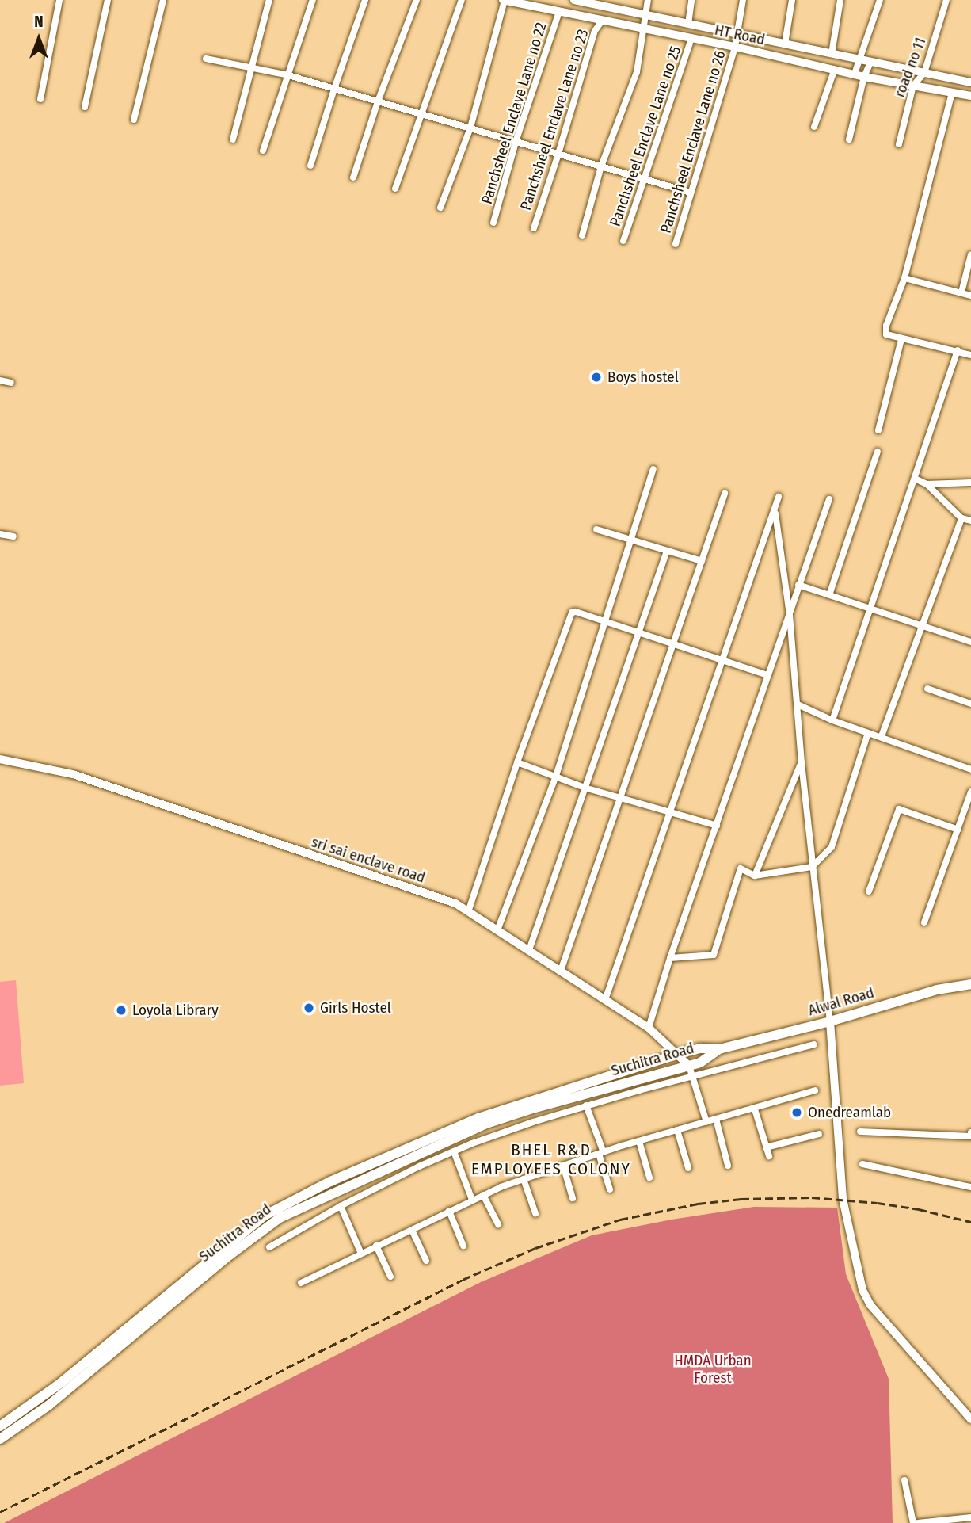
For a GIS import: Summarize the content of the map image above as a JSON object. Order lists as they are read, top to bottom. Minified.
{"streets":{"main road":["Alwal Road","Suchitra Road"],"street":["HT Road","road no 11","Panchsheel Enclave Lane no 22","Panchsheel Enclave Lane no 23","Panchsheel Enclave Lane no 25","Panchsheel Enclave Lane no 26","sri sai enclave road"]},"crossings":[["HT Road","road no 11"],["HT Road","Panchsheel Enclave Lane no 22"],["HT Road","Panchsheel Enclave Lane no 23"],["HT Road","Panchsheel Enclave Lane no 25"],["HT Road","Panchsheel Enclave Lane no 26"],["sri sai enclave road","Suchitra Road"],["Alwal Road","Suchitra Road"]],"districts":["BHEL R&D EMPLOYEES COLONY"],"parks":["HMDA Urban Forest"],"places":["Boys hostel","Girls Hostel","Loyola Library","Onedreamlab"],"north":"top"}
